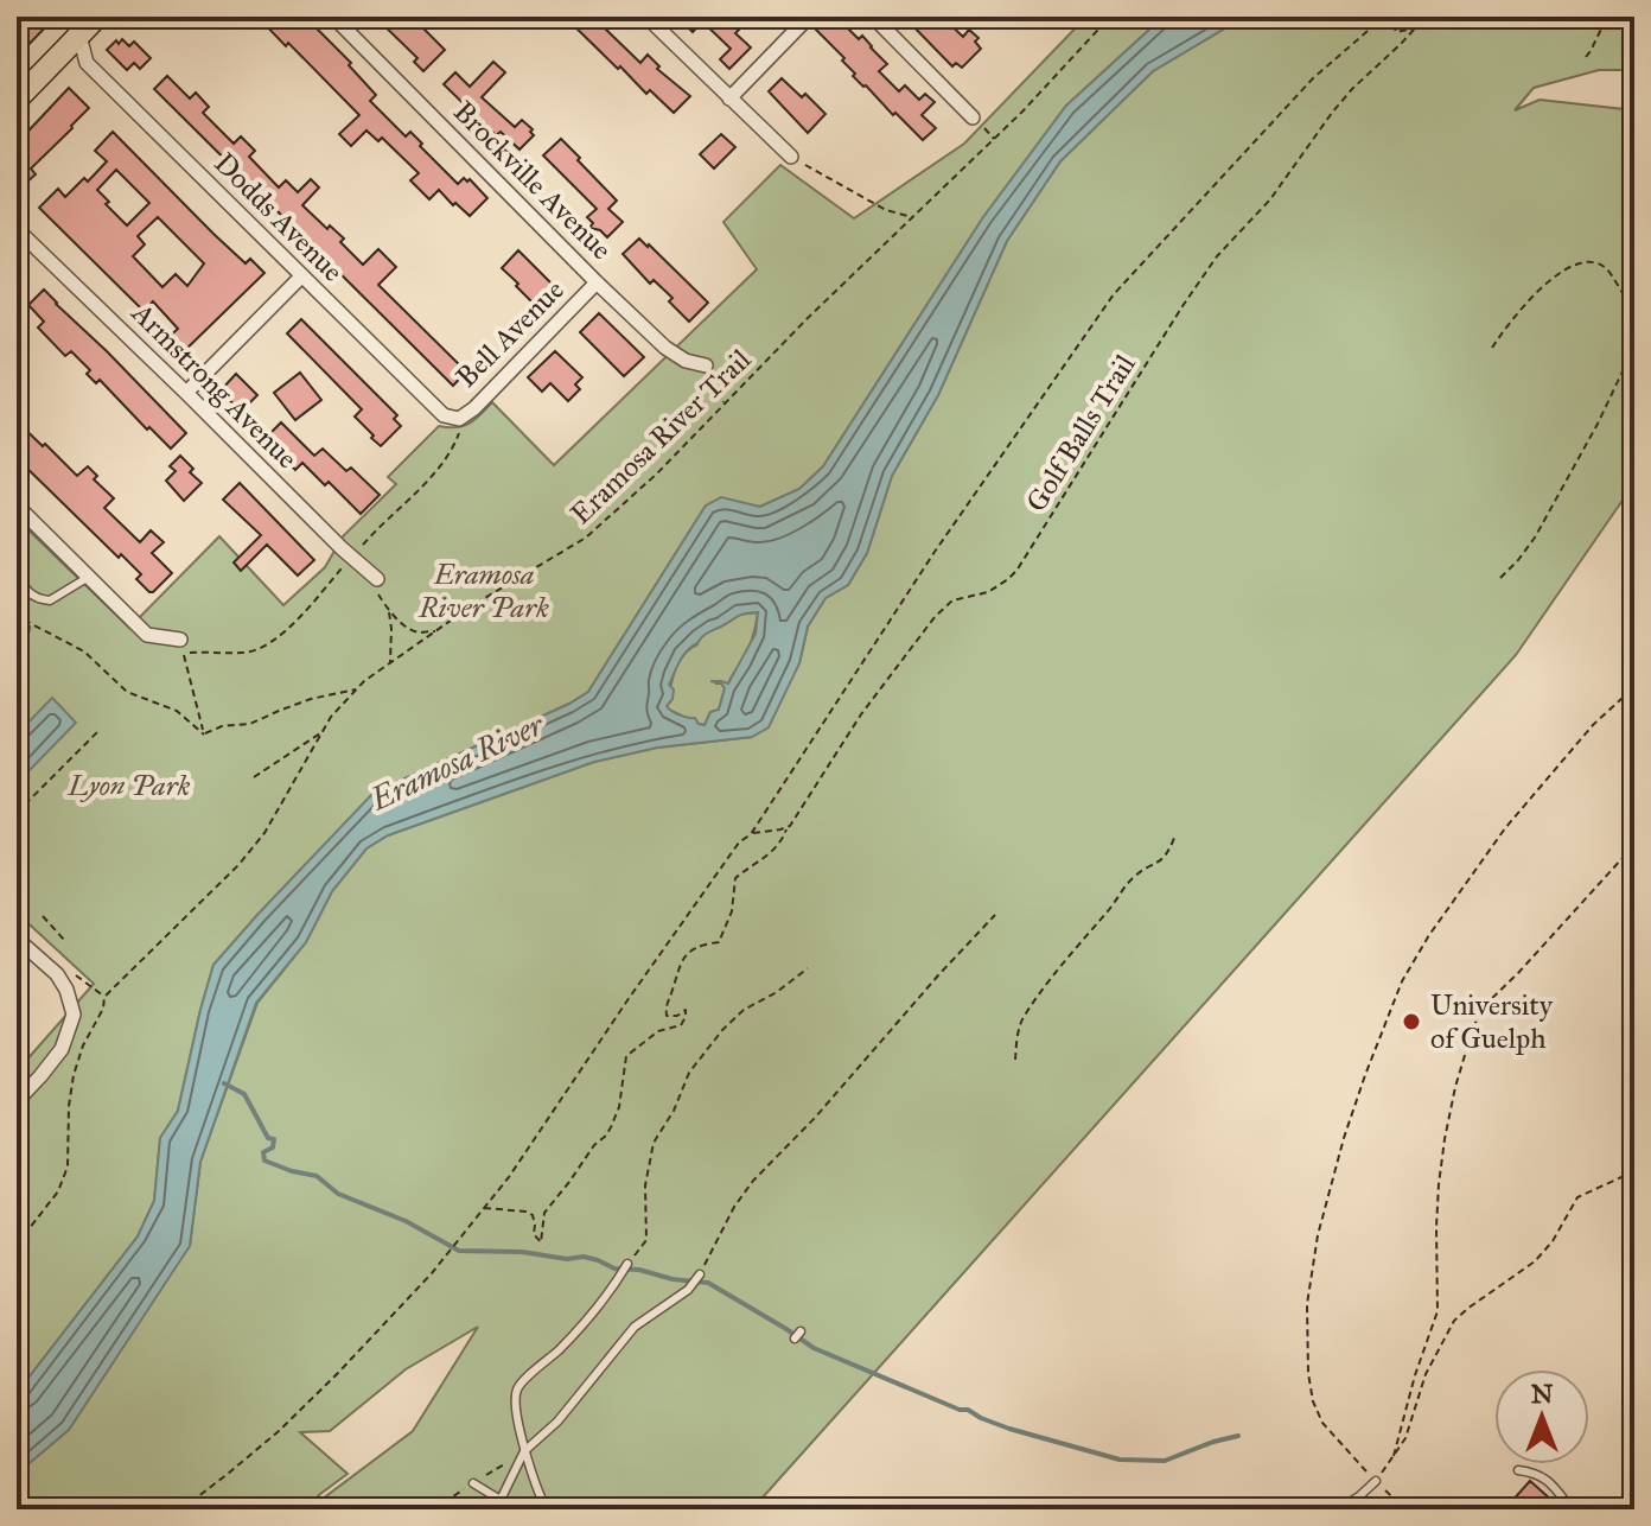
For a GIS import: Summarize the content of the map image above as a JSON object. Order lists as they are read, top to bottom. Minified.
{"streets":{"street":["Brockville Avenue","Dodds Avenue","Bell Avenue","Armstrong Avenue"],"path":["Golf Balls Trail","Eramosa River Trail"]},"crossings":[["Brockville Avenue","Bell Avenue"],["Dodds Avenue","Bell Avenue"]],"water":["Eramosa River"],"parks":["Eramosa River Park","Lyon Park"],"places":["University of Guelph"],"north":"top"}
